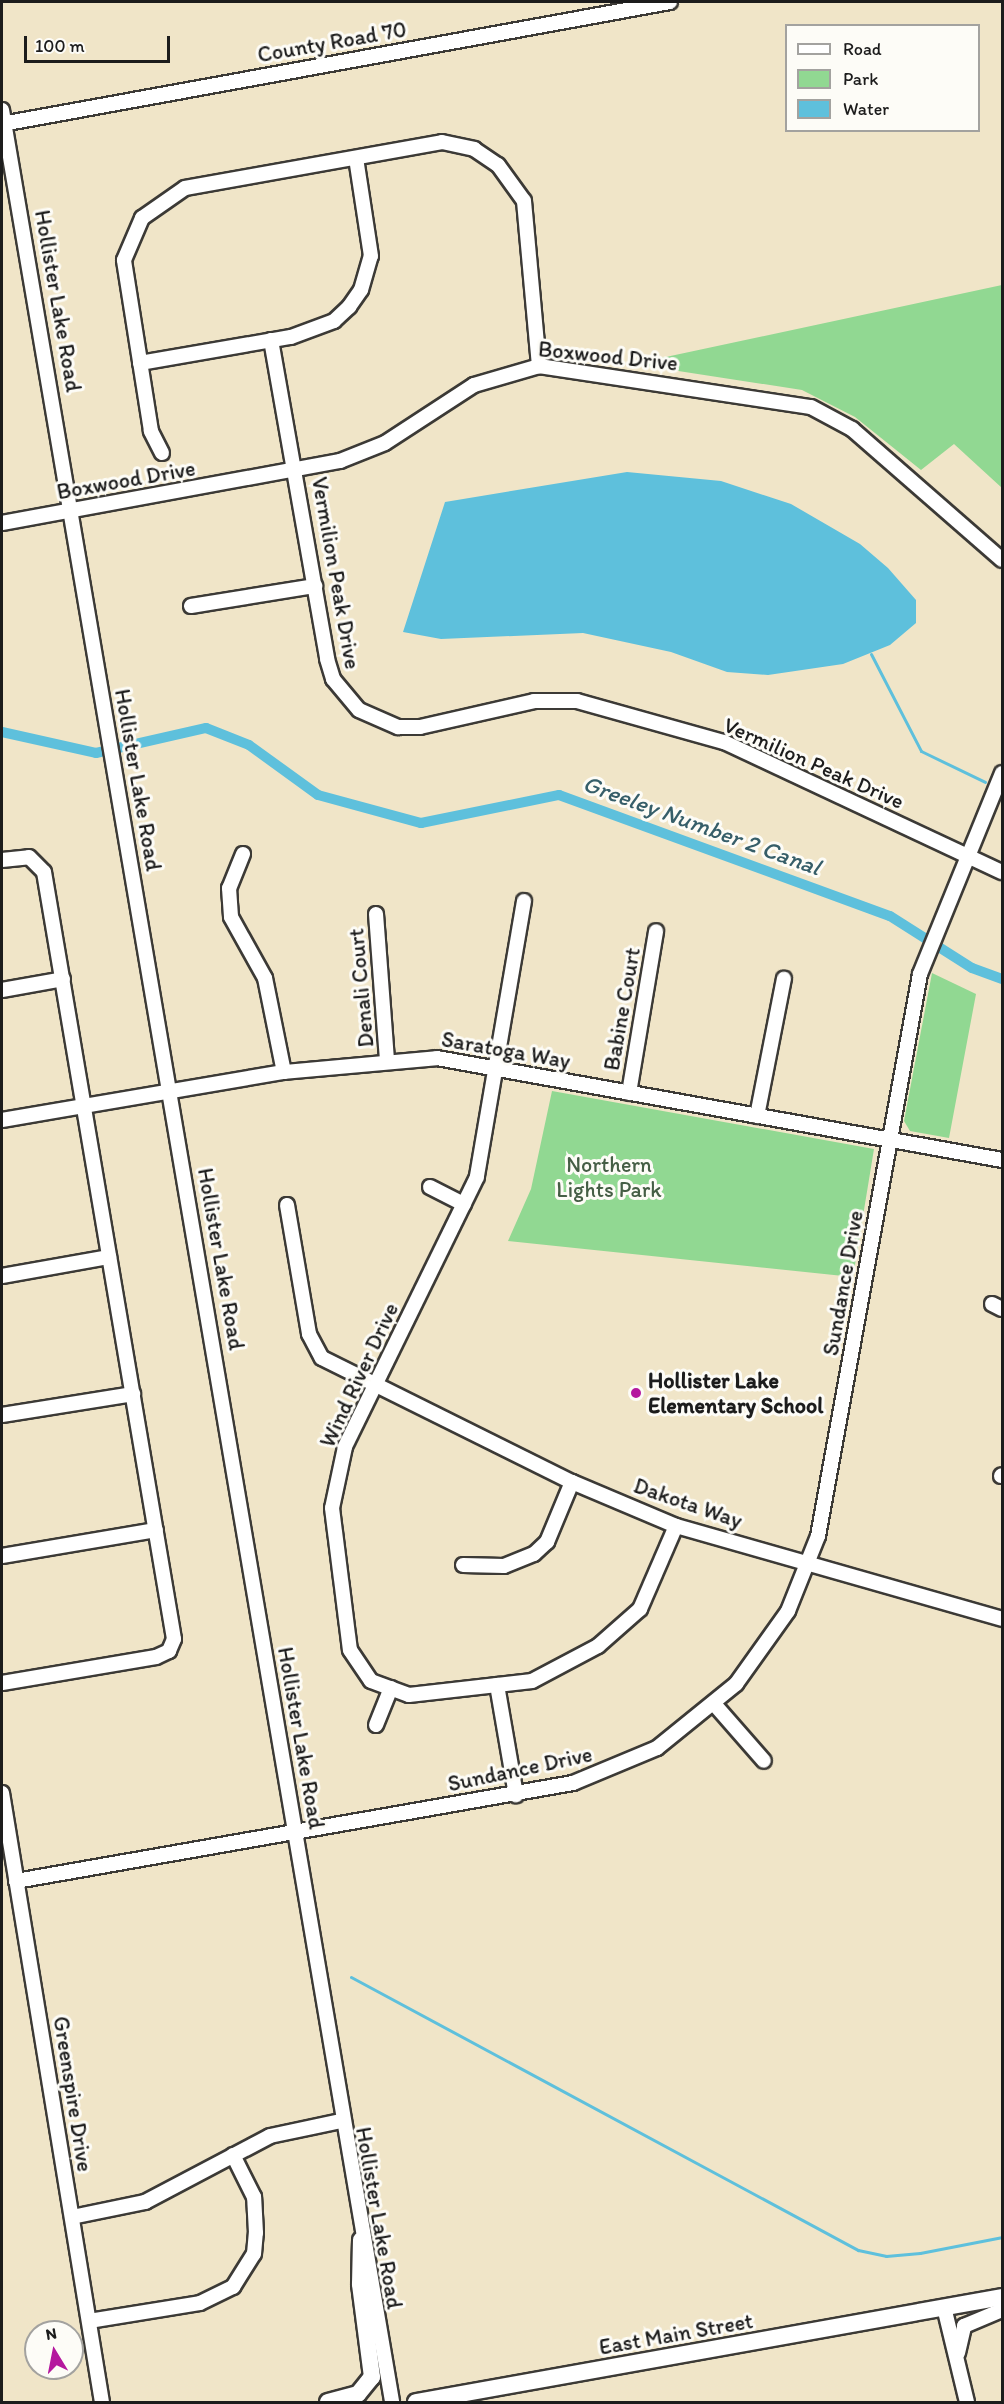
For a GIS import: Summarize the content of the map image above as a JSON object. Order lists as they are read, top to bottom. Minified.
{"streets":{"main road":["East Main Street"],"street":["County Road 70","Hollister Lake Road","Boxwood Drive","Vermilion Peak Drive","Denali Court","Babine Court","Saratoga Way","Sundance Drive","Wind River Drive","Dakota Way","Greenspire Drive"]},"crossings":[["County Road 70","Hollister Lake Road"],["Hollister Lake Road","Boxwood Drive"],["Hollister Lake Road","Saratoga Way"],["Hollister Lake Road","Sundance Drive"],["Boxwood Drive","Vermilion Peak Drive"],["Vermilion Peak Drive","Sundance Drive"],["Denali Court","Saratoga Way"],["Babine Court","Saratoga Way"],["Saratoga Way","Sundance Drive"],["Saratoga Way","Wind River Drive"],["Sundance Drive","Dakota Way"],["Sundance Drive","Greenspire Drive"],["Wind River Drive","Dakota Way"]],"water":["Greeley Number 2 Canal"],"parks":["Northern Lights Park"],"places":["Hollister Lake Elementary School"],"legend":["Road","Park","Water"],"scale_bar":"100 m","north":"top"}
